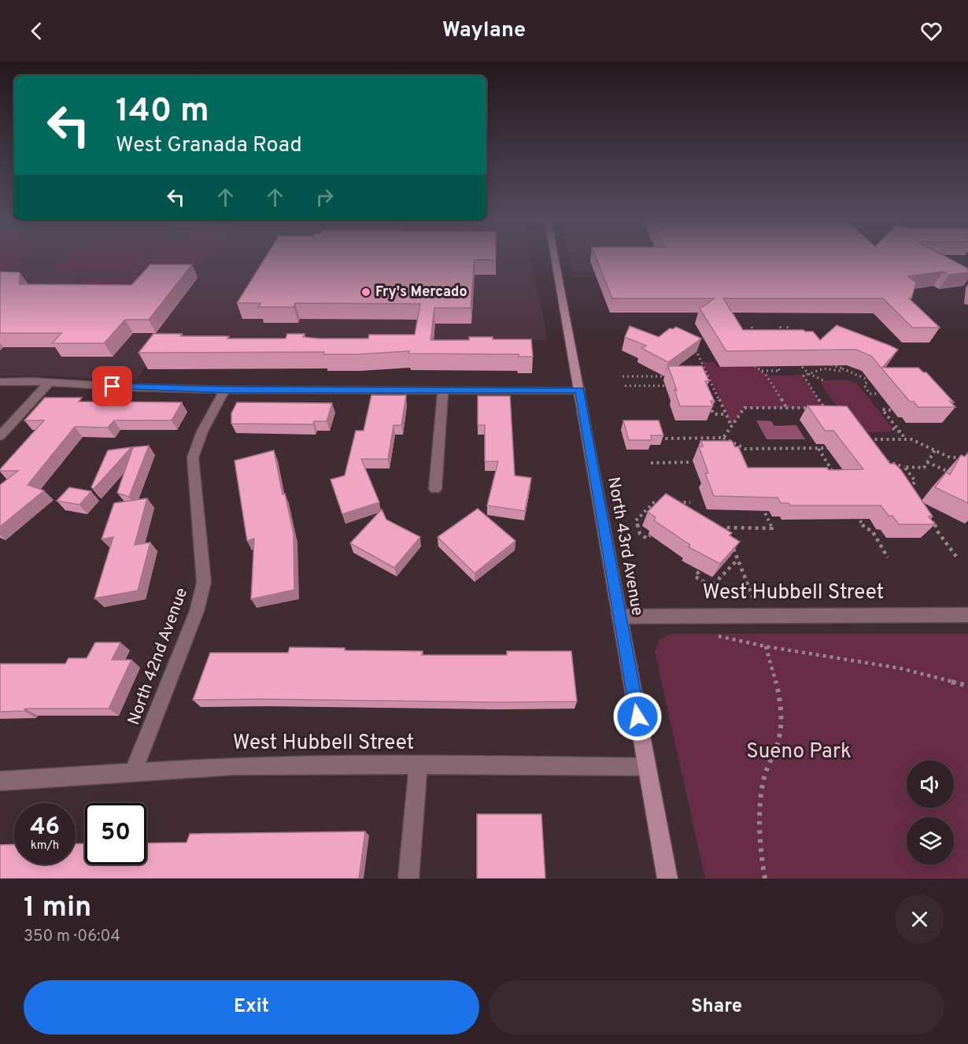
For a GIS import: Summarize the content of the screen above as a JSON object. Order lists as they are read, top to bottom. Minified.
{"streets":{"main road":["North 43rd Avenue"],"street":["West Hubbell Street","North 42nd Avenue"]},"crossings":[["North 43rd Avenue","West Hubbell Street"],["West Hubbell Street","North 42nd Avenue"]],"parks":["Sueno Park"],"places":["Fry's Mercado"],"page":{"header":"Waylane","turn":["140 m","West Granada Road"],"speed":"46 km/h","limit":"50","heading":["1 min","350 m · 06:04"],"buttons":["Exit","Share"]}}
